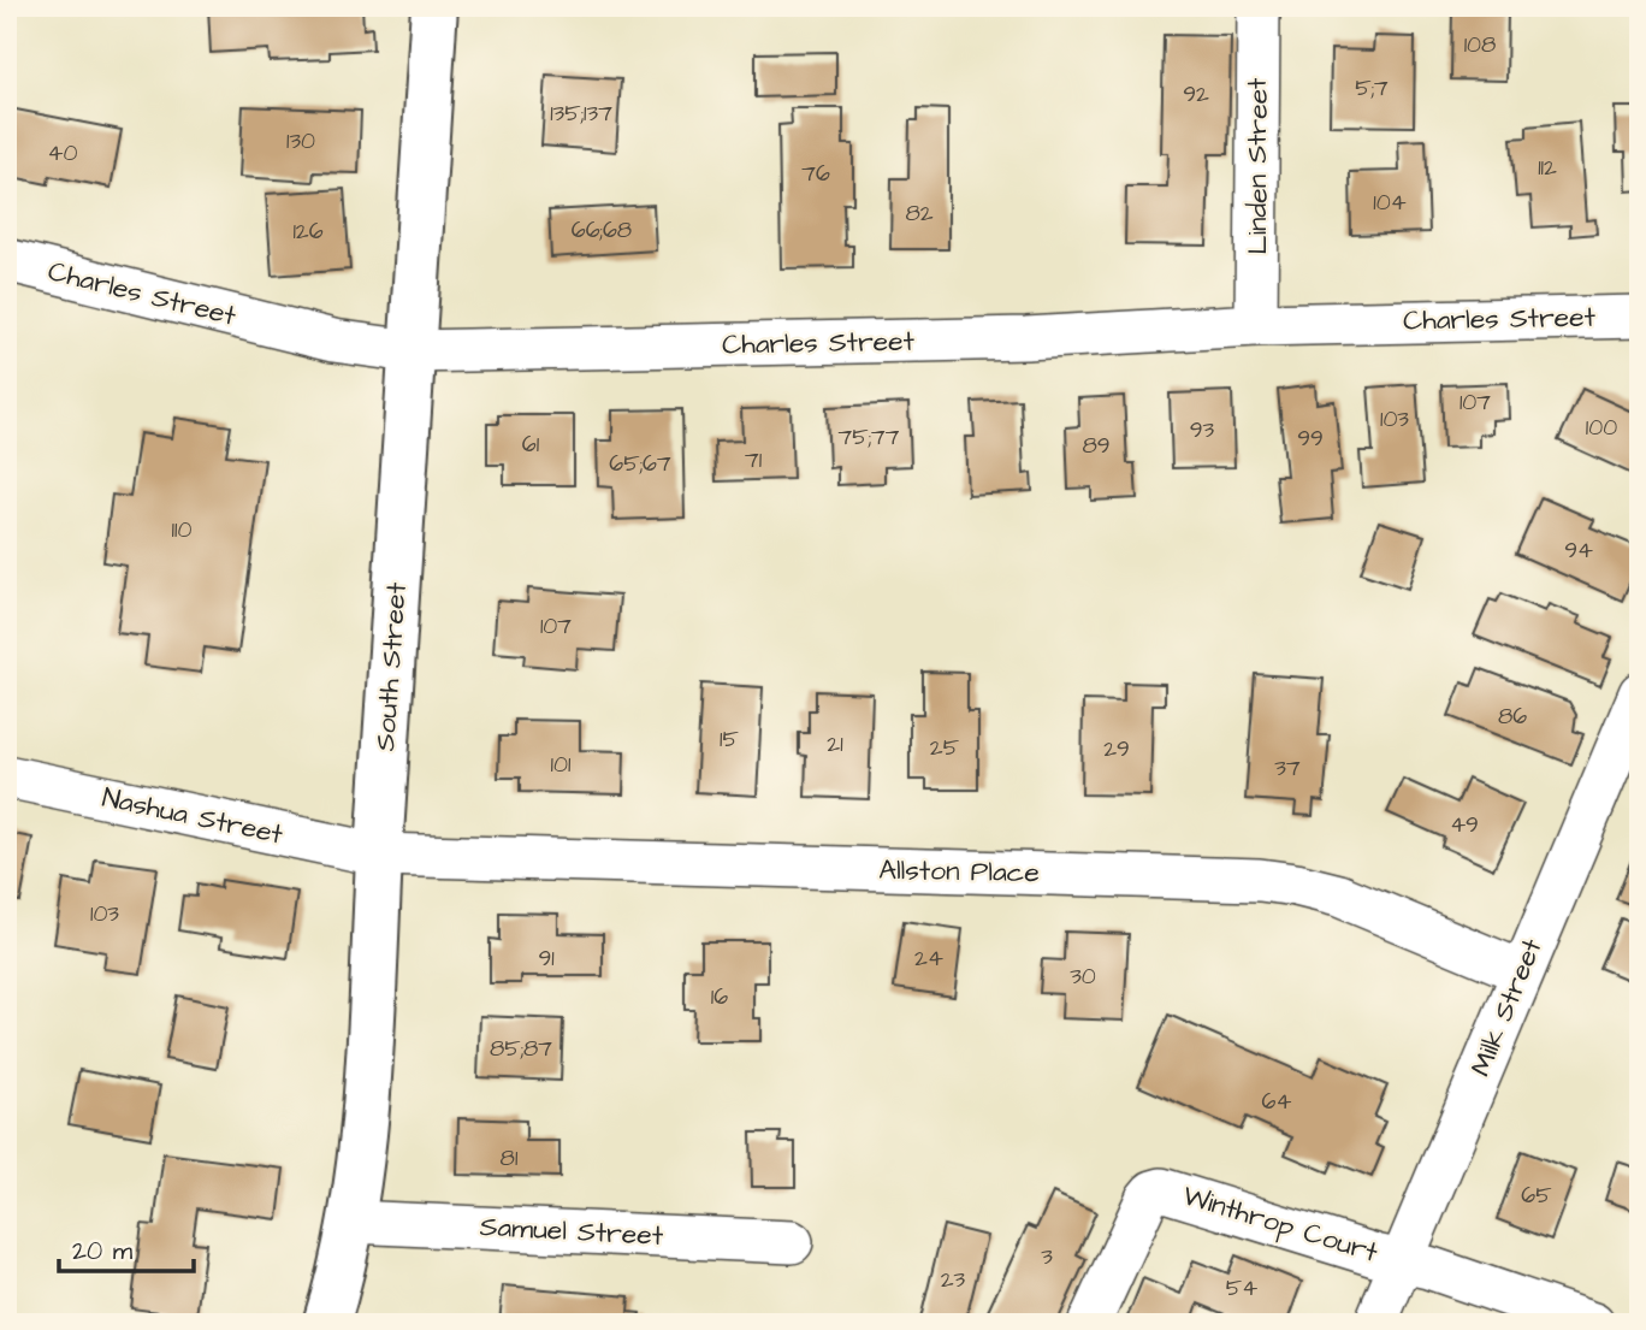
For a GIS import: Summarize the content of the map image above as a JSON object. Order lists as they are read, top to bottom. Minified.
{"streets":{"main road":["South Street"],"street":["Linden Street","Charles Street","Nashua Street","Allston Place","Milk Street","Winthrop Court","Samuel Street"]},"crossings":[["Linden Street","Charles Street"],["Charles Street","South Street"],["South Street","Nashua Street"],["South Street","Allston Place"],["South Street","Samuel Street"],["Nashua Street","Allston Place"],["Allston Place","Milk Street"],["Milk Street","Winthrop Court"]],"house_numbers":["108","5;7","92","135;137","130","40","112","76","104","82","66;68","126","107","103","100","93","75;77","99","61","89","71","65;67","110","94","107","86","15","21","25","29","101","37","49","103","91","24","30","16","85;87","64","81","65","3","23","54"],"scale_bar":"20 m"}
